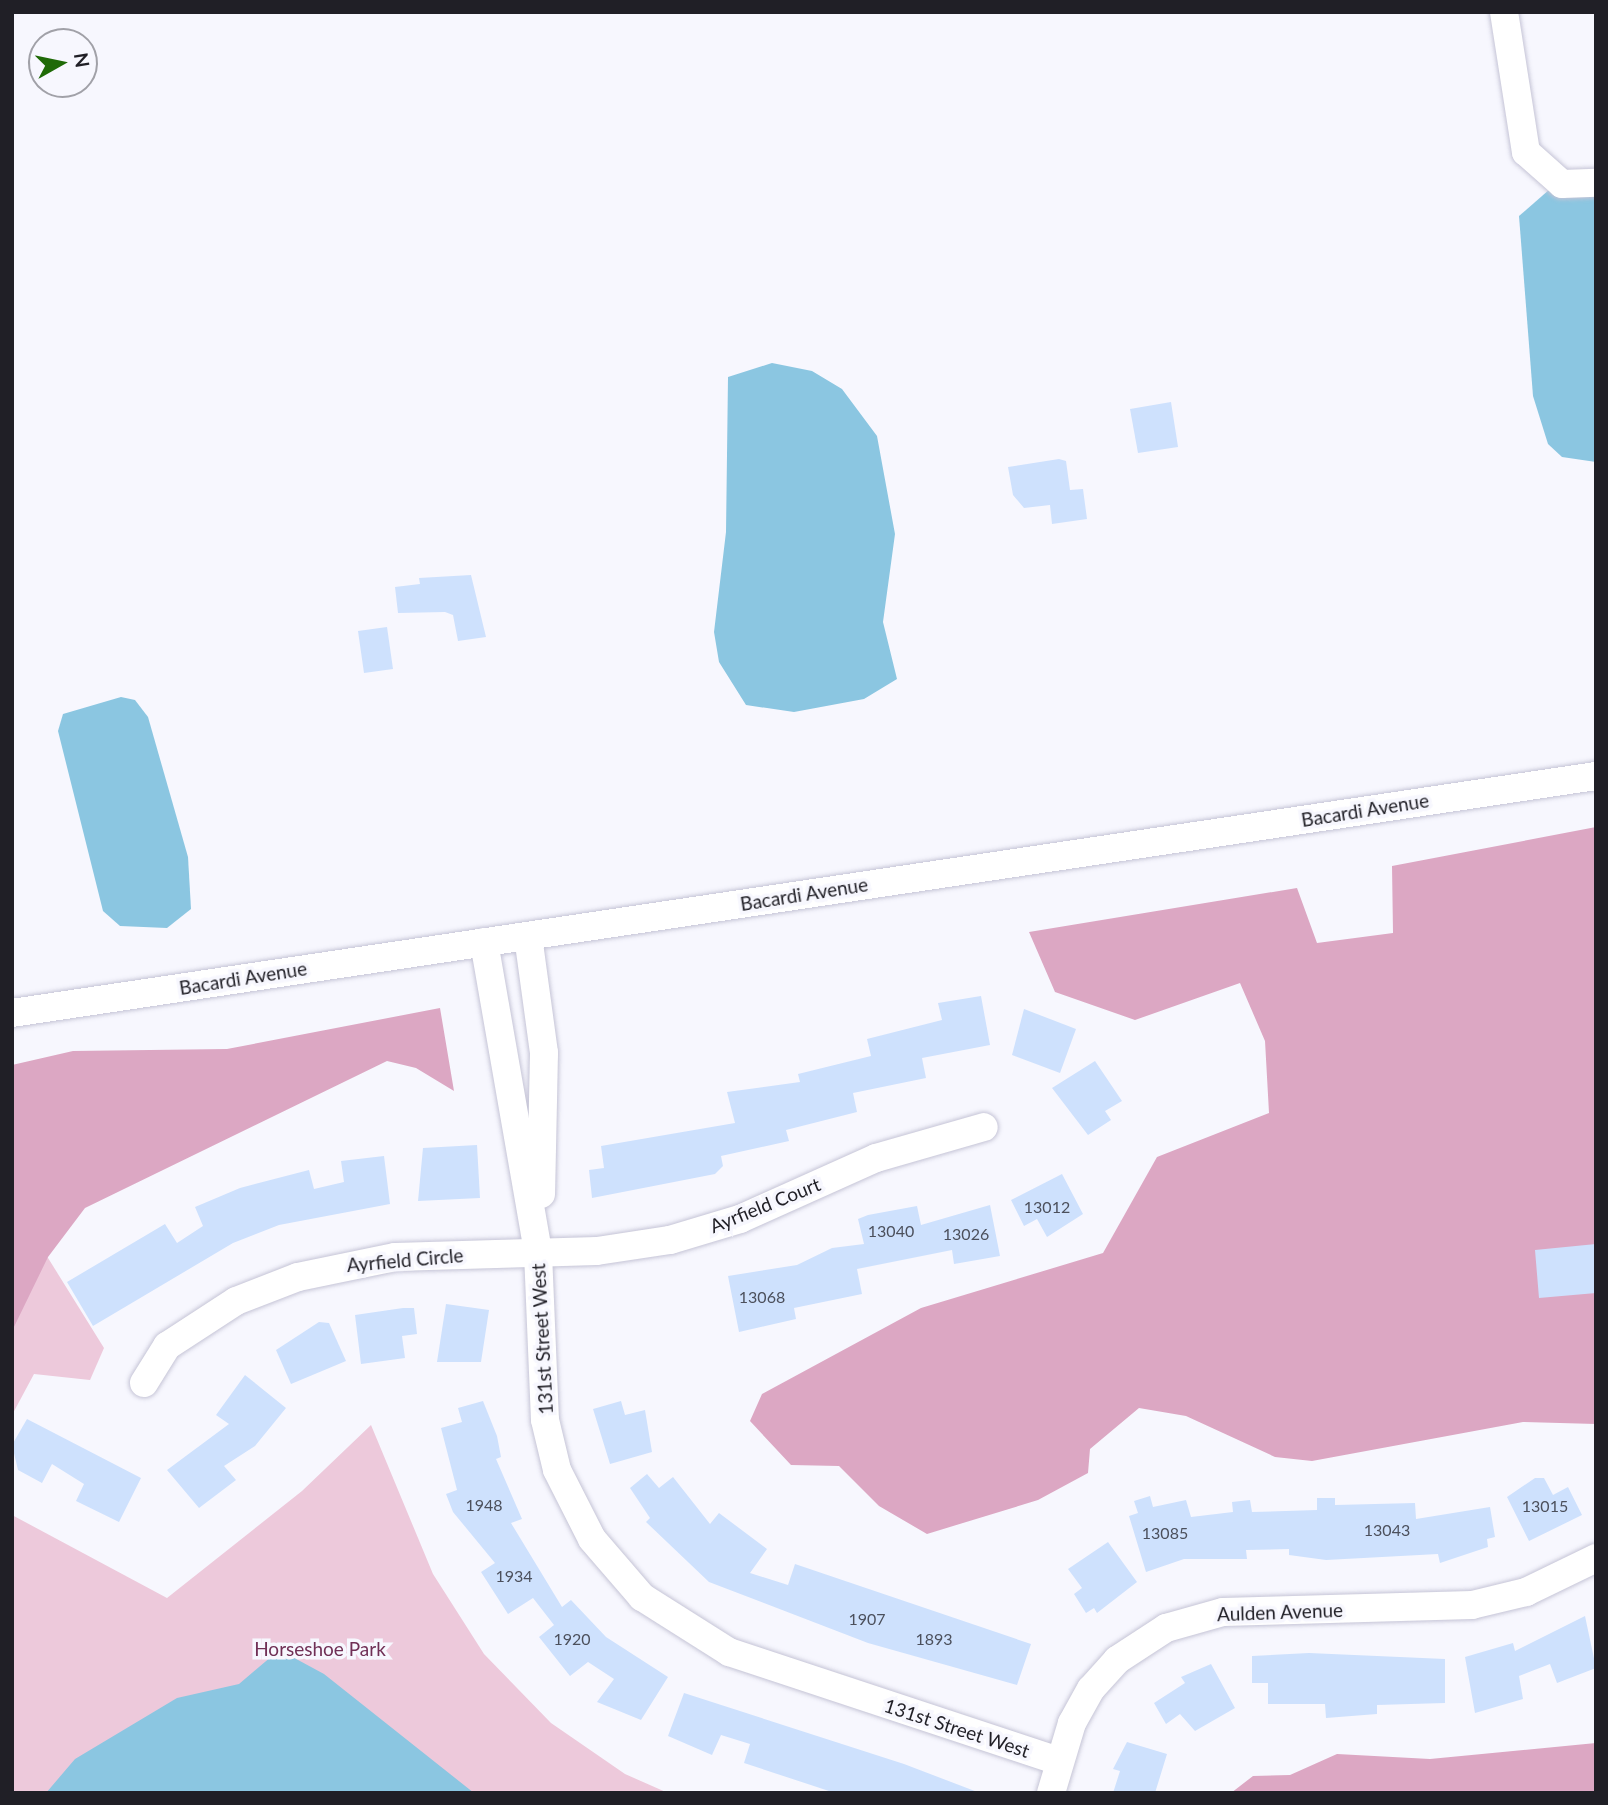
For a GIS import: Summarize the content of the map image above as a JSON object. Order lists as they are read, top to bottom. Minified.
{"streets":{"street":["Bacardi Avenue","Ayrfield Court","Ayrfield Circle","131st Street West","Aulden Avenue"]},"crossings":[["Bacardi Avenue","131st Street West"],["Ayrfield Court","Ayrfield Circle"],["Ayrfield Court","131st Street West"],["Ayrfield Circle","131st Street West"],["131st Street West","Aulden Avenue"]],"parks":["Horseshoe Park"],"house_numbers":["13012","13040","13026","13068","1948","13015","13043","13085","1934","1907","1920","1893"],"north":"right"}
